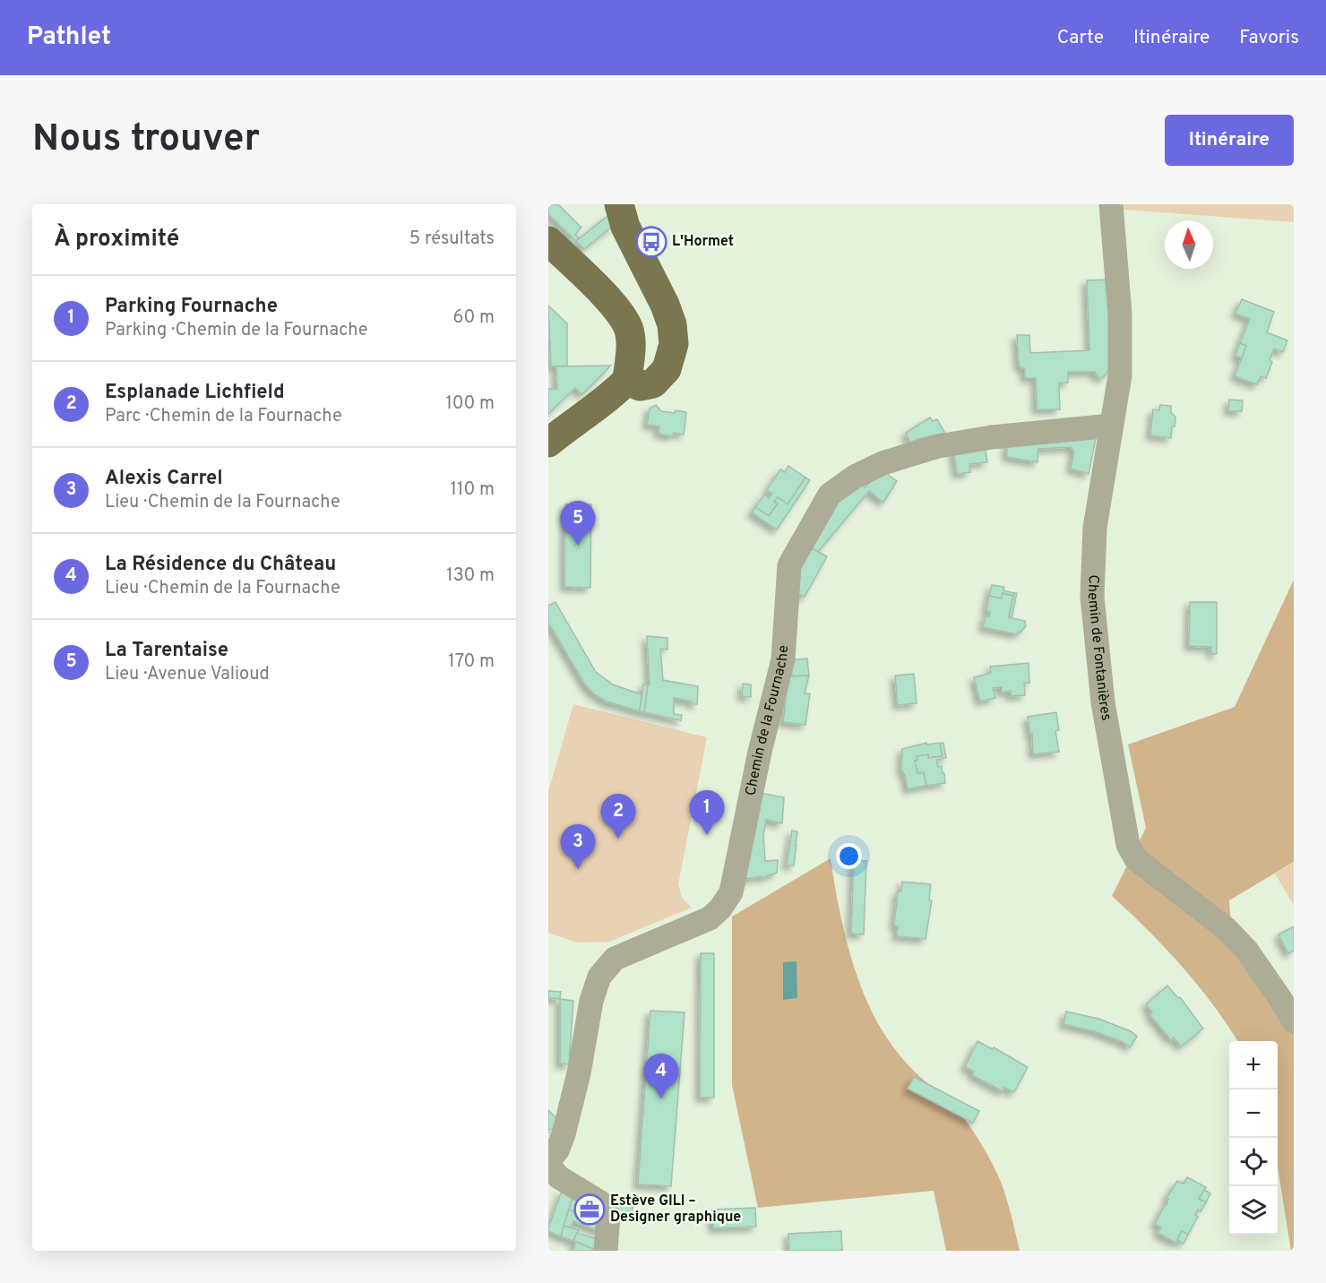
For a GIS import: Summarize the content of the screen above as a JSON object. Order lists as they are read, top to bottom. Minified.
{"streets":{"street":["Chemin de Fontanières","Chemin de la Fournache"]},"crossings":[["Chemin de Fontanières","Chemin de la Fournache"]],"places":{"bus stop":["L'Hormet"],"office":["Estève GILI – Designer graphique"]},"north":"top","page":{"header":"Pathlet","nav":["Carte","Itinéraire","Favoris"],"buttons":"Itinéraire","title":"Nous trouver","heading":["À proximité","5 résultats"],"list":[{"mark":"1","name":"Parking Fournache","note":"Parking · Chemin de la Fournache","value":"60 m"},{"mark":"2","name":"Esplanade Lichfield","note":"Parc · Chemin de la Fournache","value":"100 m"},{"mark":"3","name":"Alexis Carrel","note":"Lieu · Chemin de la Fournache","value":"110 m"},{"mark":"4","name":"La Résidence du Château","note":"Lieu · Chemin de la Fournache","value":"130 m"},{"mark":"5","name":"La Tarentaise","note":"Lieu · Avenue Valioud","value":"170 m"}],"pins":["5","1","2","3","4"],"map_buttons":["+","−"]}}
